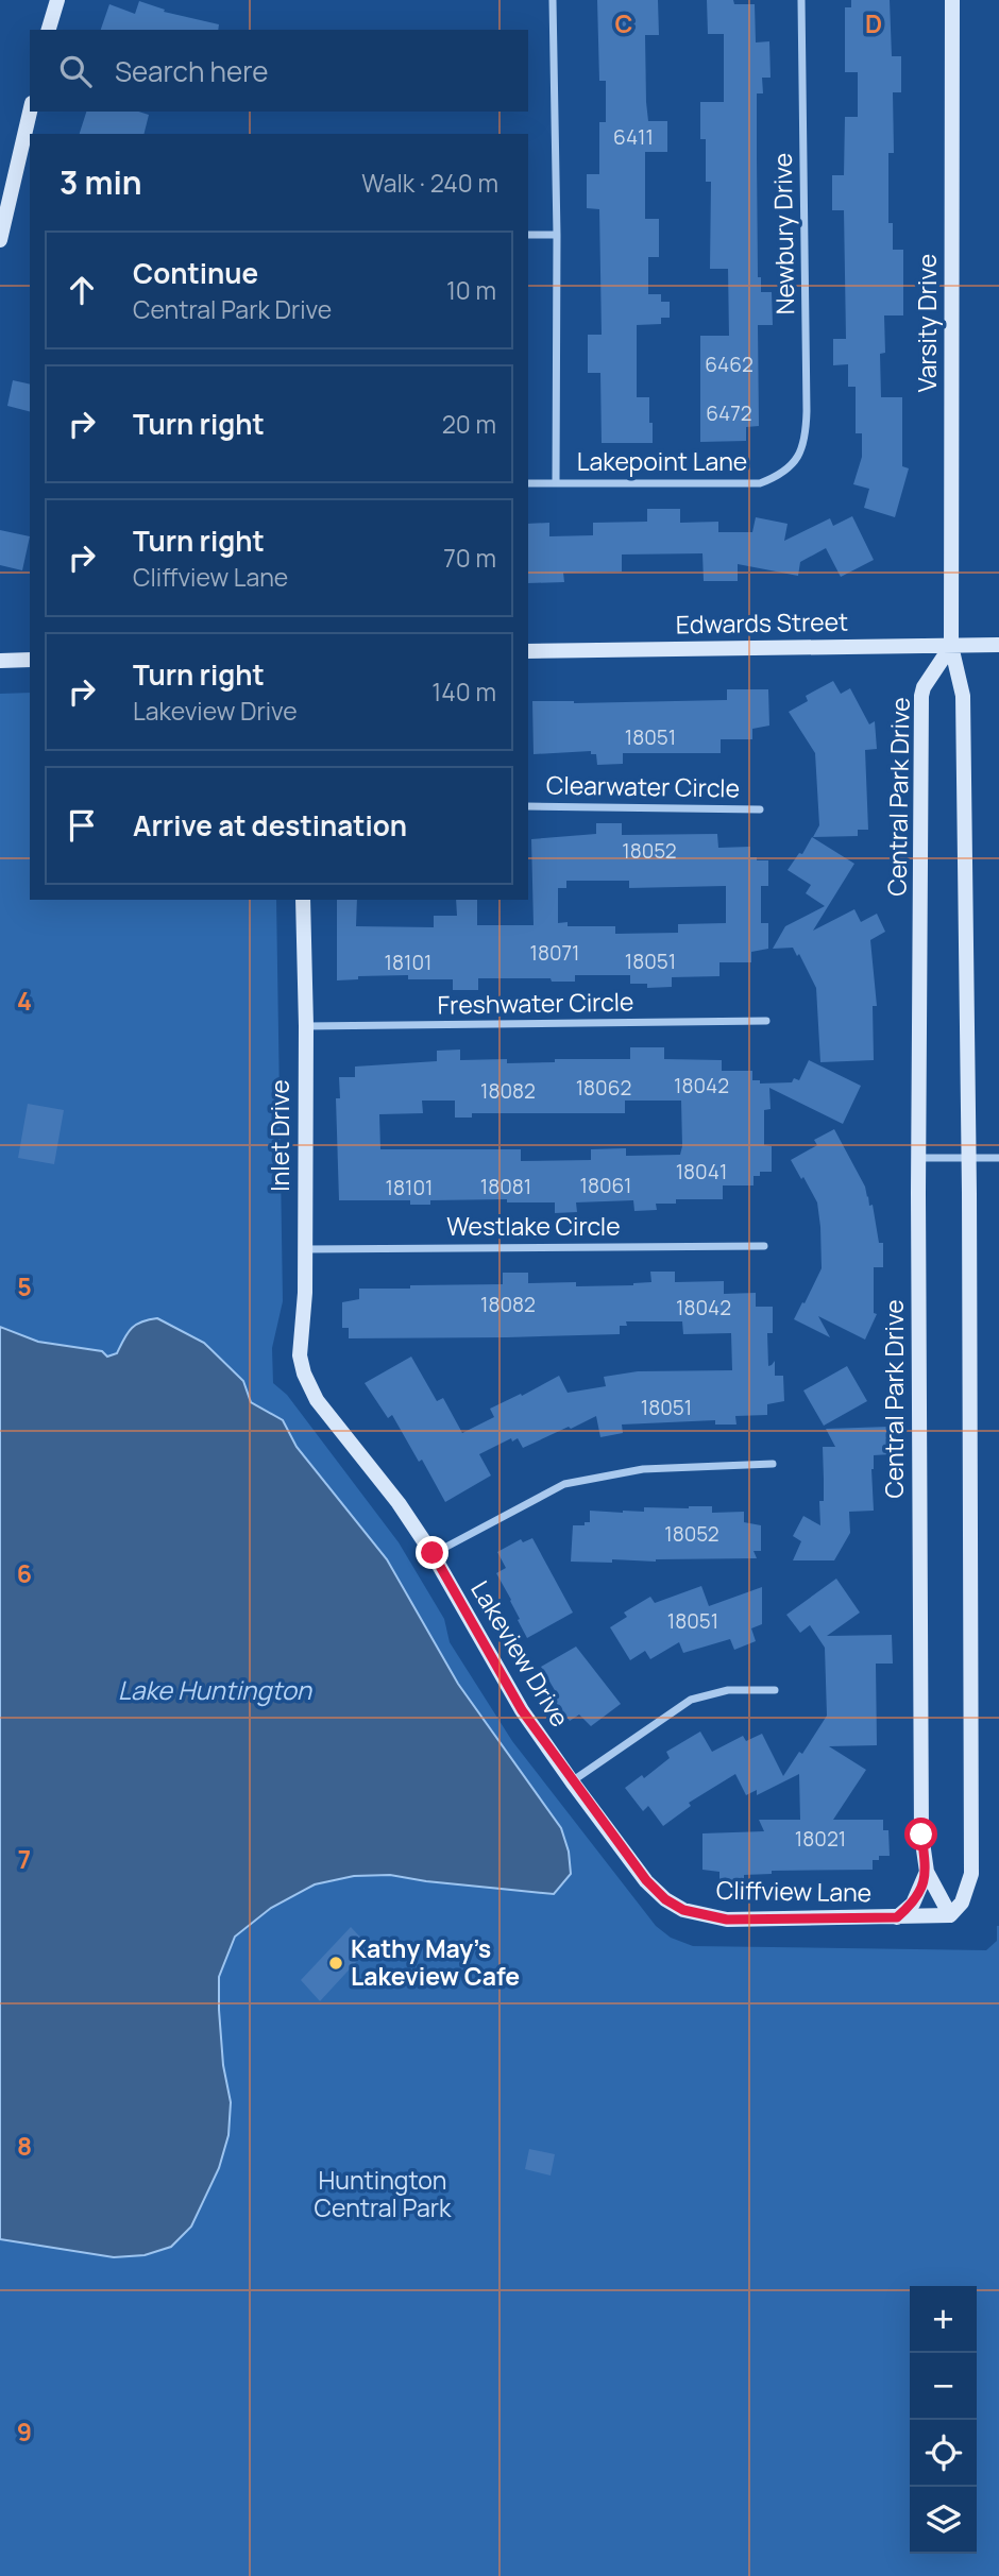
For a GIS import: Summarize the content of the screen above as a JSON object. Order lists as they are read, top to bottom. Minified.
{"streets":{"street":["Newbury Drive","Varsity Drive","Lakepoint Lane","Edwards Street","Clearwater Circle","Central Park Drive","Freshwater Circle","Inlet Drive","Westlake Circle","Lakeview Drive","Cliffview Lane"]},"crossings":[["Newbury Drive","Lakepoint Lane"],["Varsity Drive","Edwards Street"],["Varsity Drive","Central Park Drive"],["Edwards Street","Central Park Drive"],["Central Park Drive","Cliffview Lane"],["Freshwater Circle","Inlet Drive"],["Inlet Drive","Westlake Circle"],["Inlet Drive","Lakeview Drive"],["Lakeview Drive","Cliffview Lane"]],"water":["Lake Huntington"],"parks":["Huntington Central Park"],"places":["Kathy May’s Lakeview Cafe"],"house_numbers":["6411","6462","6472","18051","18052","18071","18051","18101","18042","18062","18082","18041","18061","18081","18101","18082","18042","18051","18052","18051","18021"],"page":{"search":"Search here","heading":["3 min","Walk · 240 m"],"list":[["Continue","Central Park Drive","10 m"],["Turn right","20 m"],["Turn right","Cliffview Lane","70 m"],["Turn right","Lakeview Drive","140 m"],"Arrive at destination"],"map_buttons":["+","−"]},"grid":{"columns":["C","D"],"rows":["4","5","6","7","8","9"]}}
